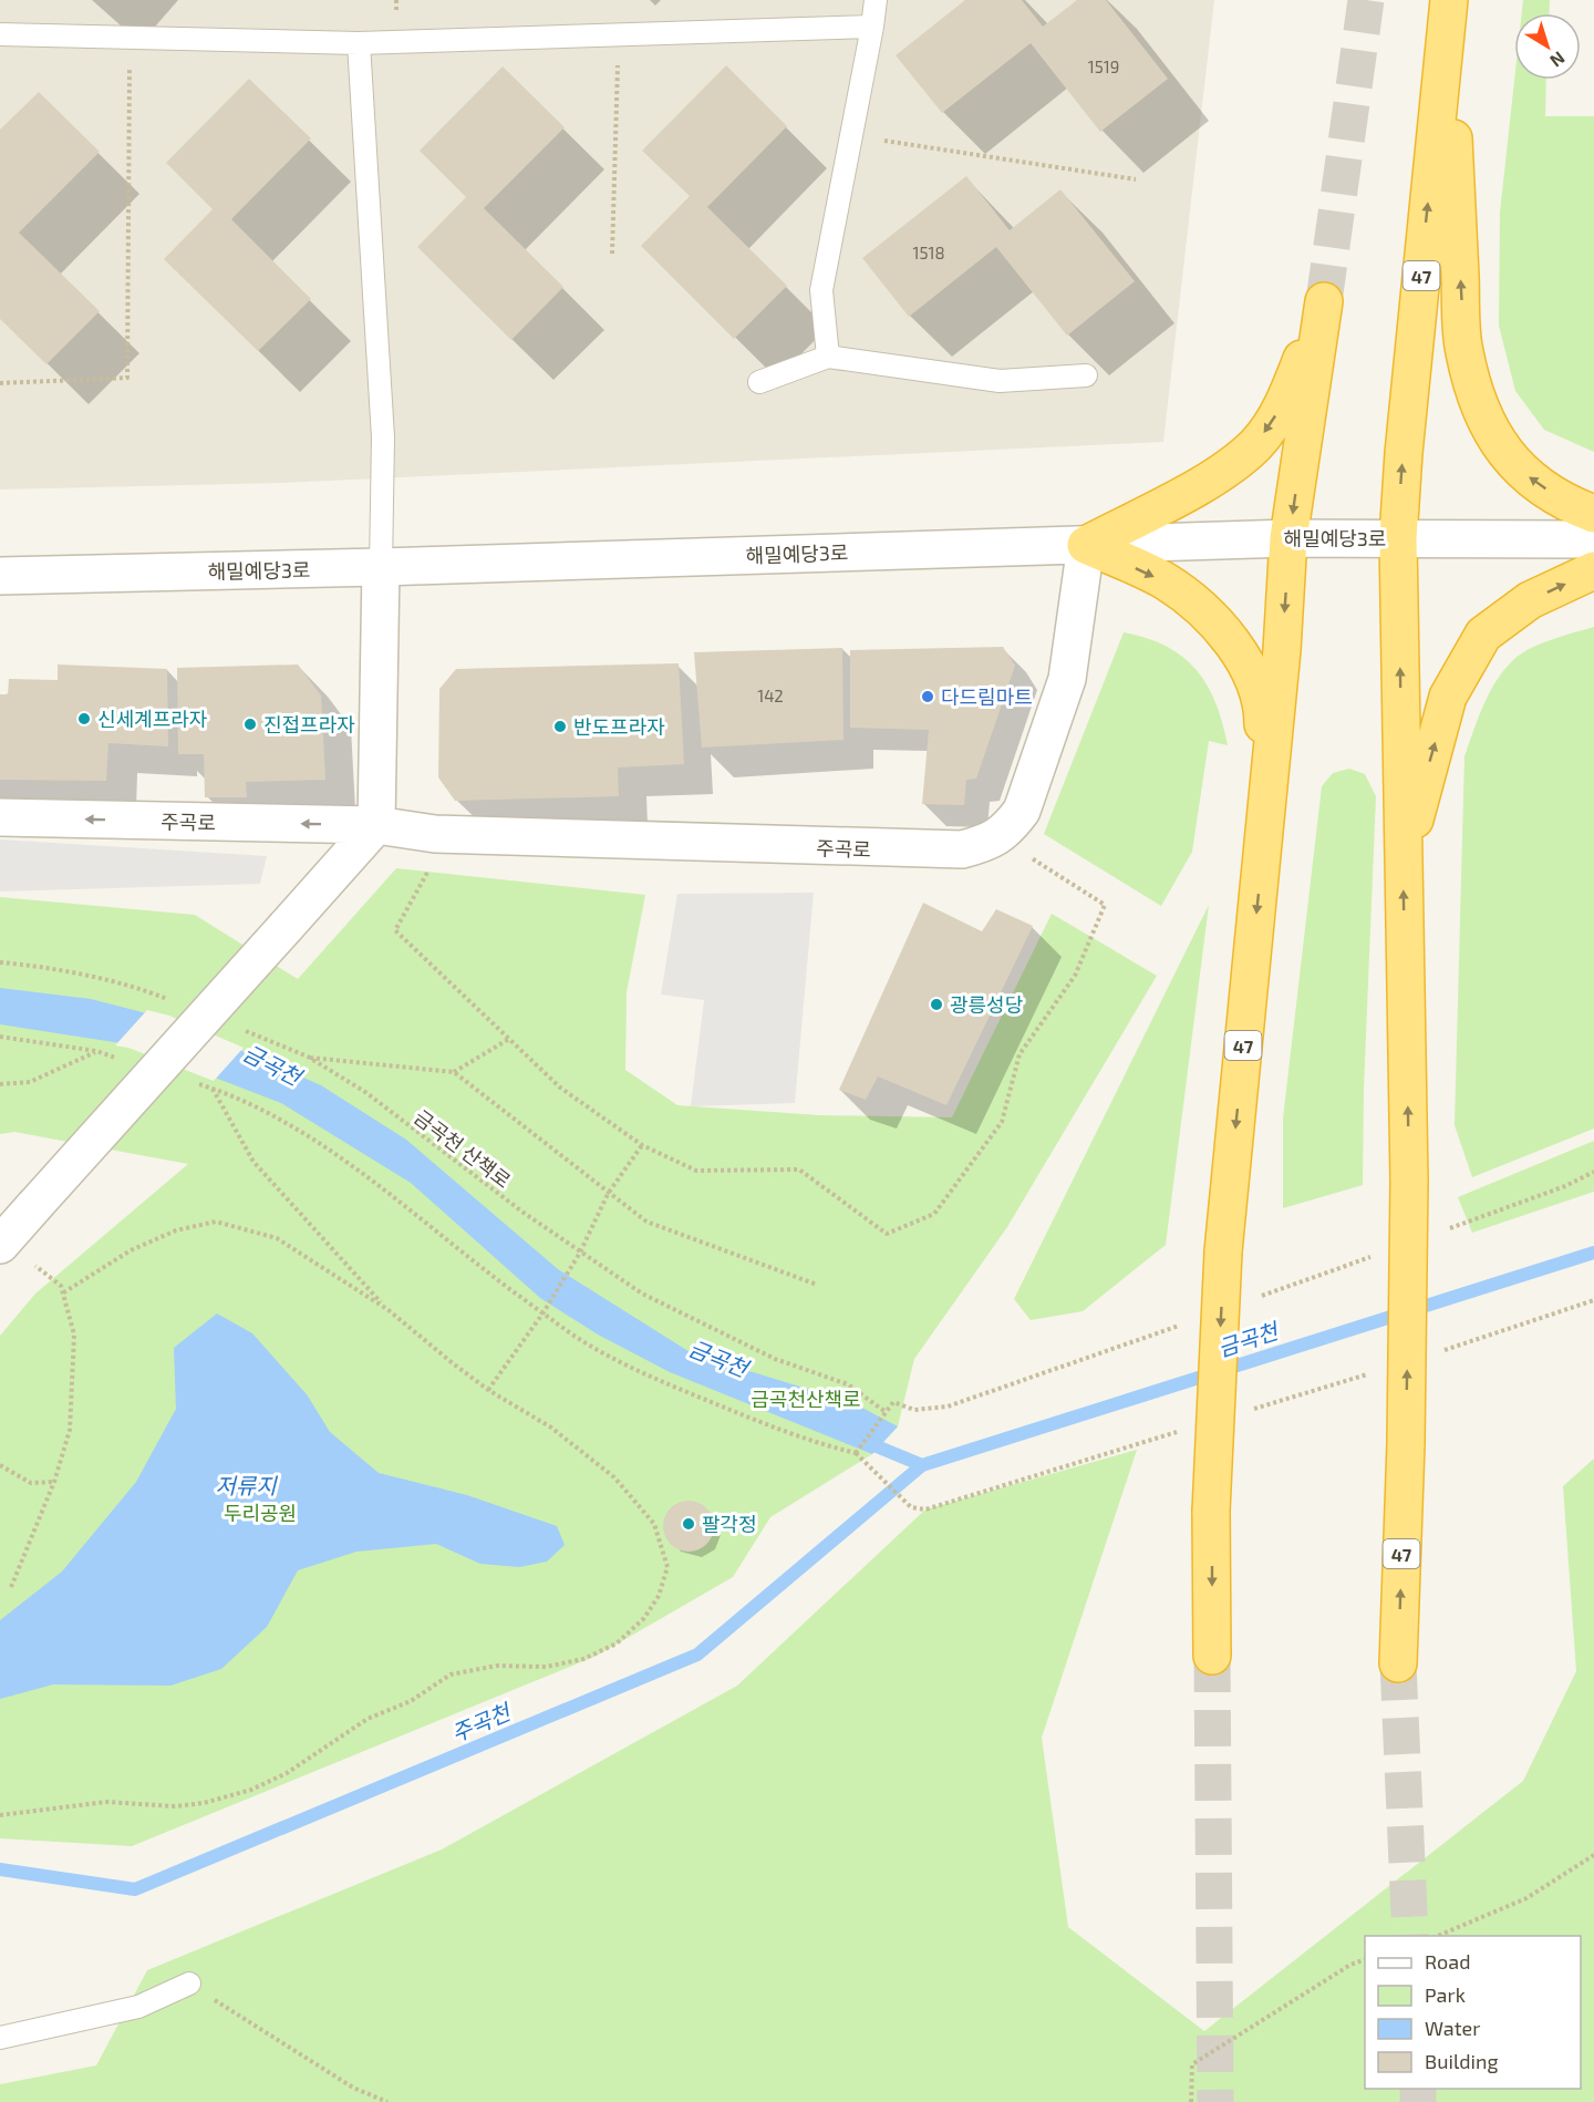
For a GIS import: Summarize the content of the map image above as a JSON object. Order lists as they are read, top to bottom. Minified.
{"streets":{"highway":["47"],"street":["해밀예당3로","주곡로"],"path":["금곡천 산책로"]},"crossings":[["47","해밀예당3로"],["47","주곡로"],["해밀예당3로","주곡로"]],"water":["금곡천","저류지","주곡천"],"parks":["금곡천산책로","두리공원"],"places":["다드림마트","신세계프라자","진접프라자","반도프라자","광릉성당","팔각정"],"house_numbers":["1519","1518","142"],"legend":["Road","Park","Water","Building"],"north":"bottom right"}
